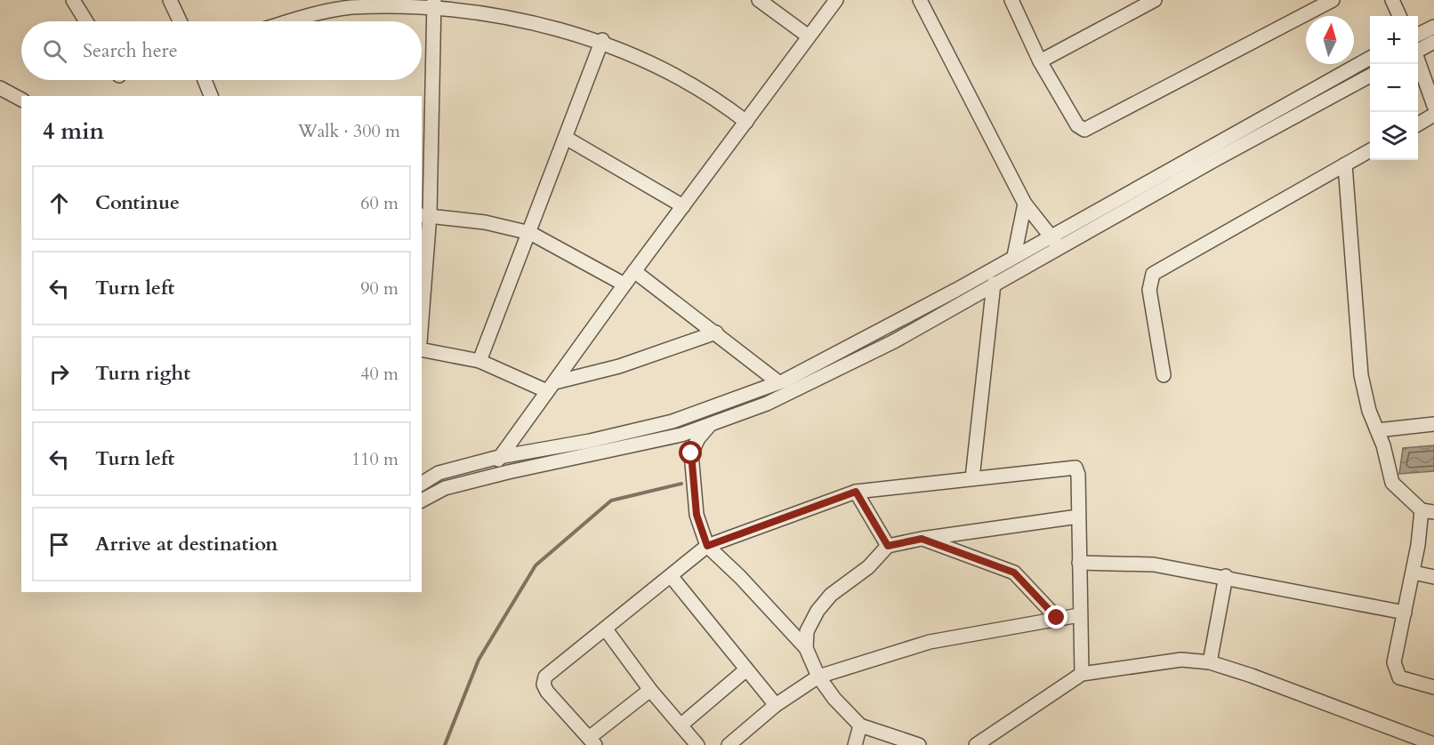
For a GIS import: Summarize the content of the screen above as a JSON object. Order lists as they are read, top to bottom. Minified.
{"north":"top","page":{"map_buttons":["+","−"],"search":"Search here","heading":["4 min","Walk · 300 m"],"list":[["Continue","60 m"],["Turn left","90 m"],["Turn right","40 m"],["Turn left","110 m"],"Arrive at destination"]}}
